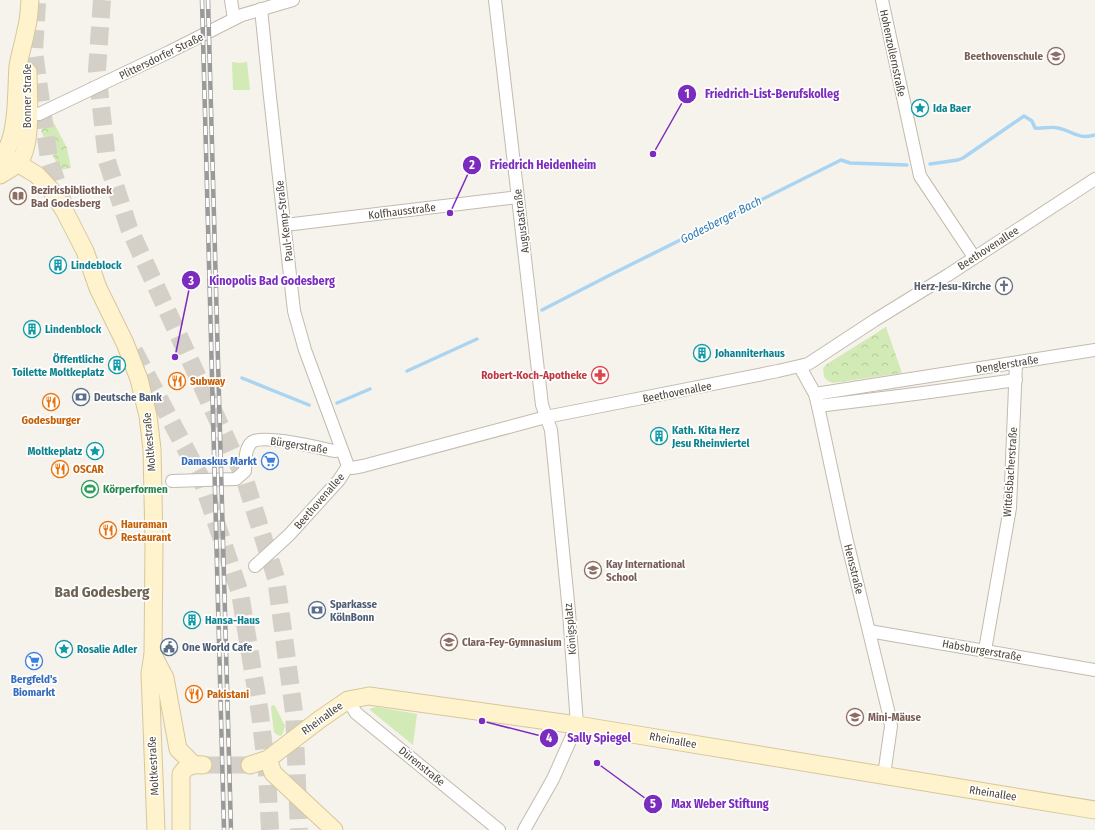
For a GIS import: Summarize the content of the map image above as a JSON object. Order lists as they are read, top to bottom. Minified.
{"streets":{"street":["Hohenzollernstraße","Plittersdorfer Straße","Bonner Straße","Kolfhausstraße","Paul-Kemp-Straße","Augustastraße","Beethovenallee","Denglerstraße","Moltkestraße","Bürgerstraße","Wittelsbacherstraße","Hensstraße","Königsplatz","Habsburgerstraße","Rheinallee","Dürenstraße"]},"crossings":[["Hohenzollernstraße","Beethovenallee"],["Plittersdorfer Straße","Bonner Straße"],["Plittersdorfer Straße","Paul-Kemp-Straße"],["Bonner Straße","Moltkestraße"],["Kolfhausstraße","Paul-Kemp-Straße"],["Kolfhausstraße","Augustastraße"],["Paul-Kemp-Straße","Bürgerstraße"],["Augustastraße","Beethovenallee"],["Augustastraße","Königsplatz"],["Beethovenallee","Bürgerstraße"],["Beethovenallee","Hensstraße"],["Beethovenallee","Königsplatz"],["Denglerstraße","Wittelsbacherstraße"],["Denglerstraße","Hensstraße"],["Moltkestraße","Bürgerstraße"],["Wittelsbacherstraße","Habsburgerstraße"],["Hensstraße","Habsburgerstraße"],["Hensstraße","Rheinallee"],["Königsplatz","Rheinallee"],["Rheinallee","Dürenstraße"]],"districts":["Bad Godesberg"],"water":["Godesberger Bach"],"places":{"school or university":["Beethovenschule","Kay International School","Clara-Fey-Gymnasium","Mini-Mäuse"],"place":["Ida Baer","Moltkeplatz","Rosalie Adler"],"other":["Friedrich-List-Berufskolleg","Friedrich Heidenheim","Kinopolis Bad Godesberg","Sally Spiegel","Max Weber Stiftung"],"library":["Bezirksbibliothek Bad Godesberg"],"building":["Lindeblock","Lindenblock","Johanniterhaus","Öffentliche Toilette Moltkeplatz","Kath. Kita Herz Jesu Rheinviertel","Hansa-Haus"],"church":["Herz-Jesu-Kirche"],"pharmacy":["Robert-Koch-Apotheke"],"restaurant":["Subway","Godesburger","OSCAR","Hauraman Restaurant","Pakistani"],"bank":["Deutsche Bank","Sparkasse KölnBonn"],"supermarket":["Damaskus Markt","Bergfeld's Biomarkt"],"sports":["Körperformen"],"public building":["One World Cafe"]}}
